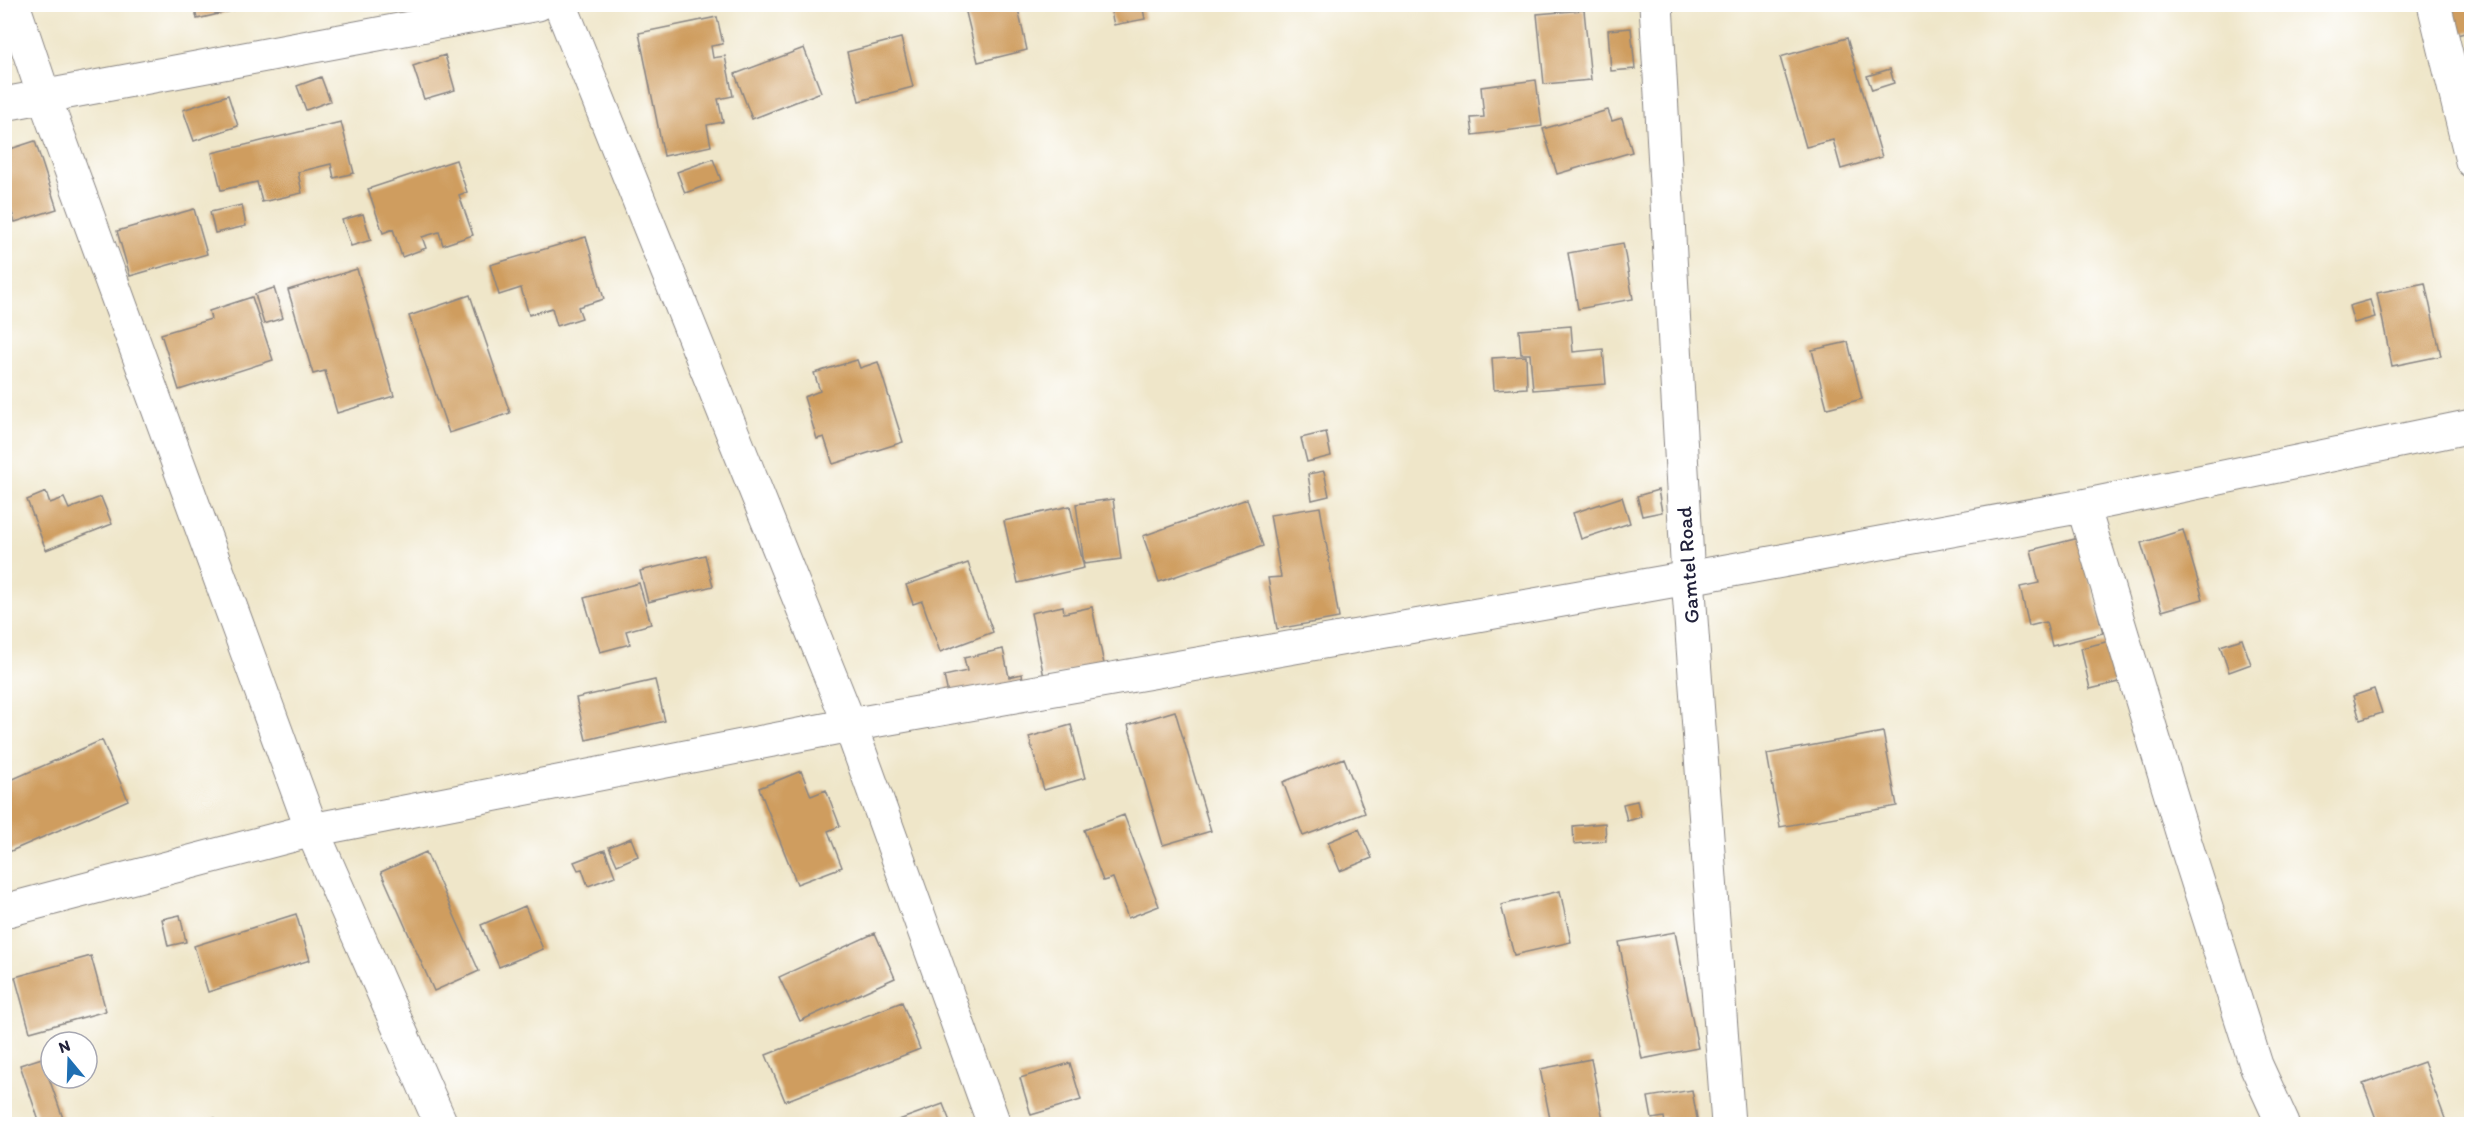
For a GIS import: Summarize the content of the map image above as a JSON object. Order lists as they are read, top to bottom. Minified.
{"streets":{"street":["Gamtel Road"]},"north":"top"}
